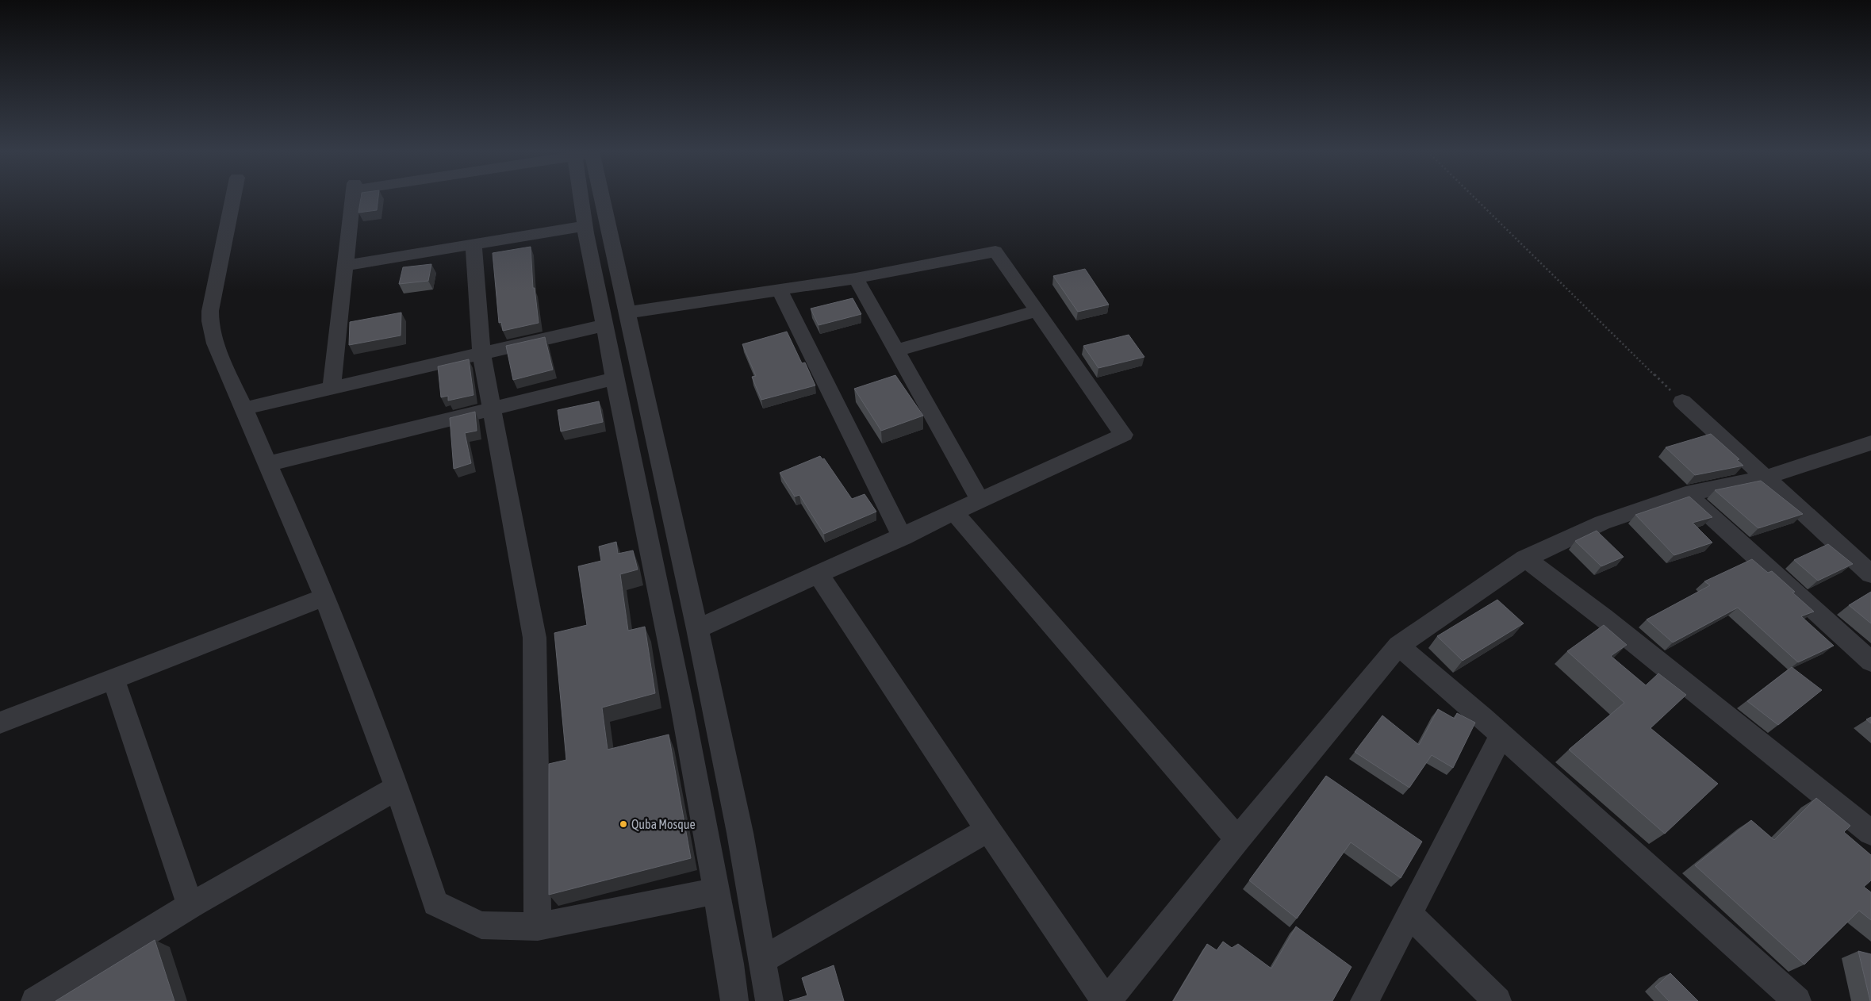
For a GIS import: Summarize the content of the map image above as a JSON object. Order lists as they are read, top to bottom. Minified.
{"places":["Quba Mosque"]}
